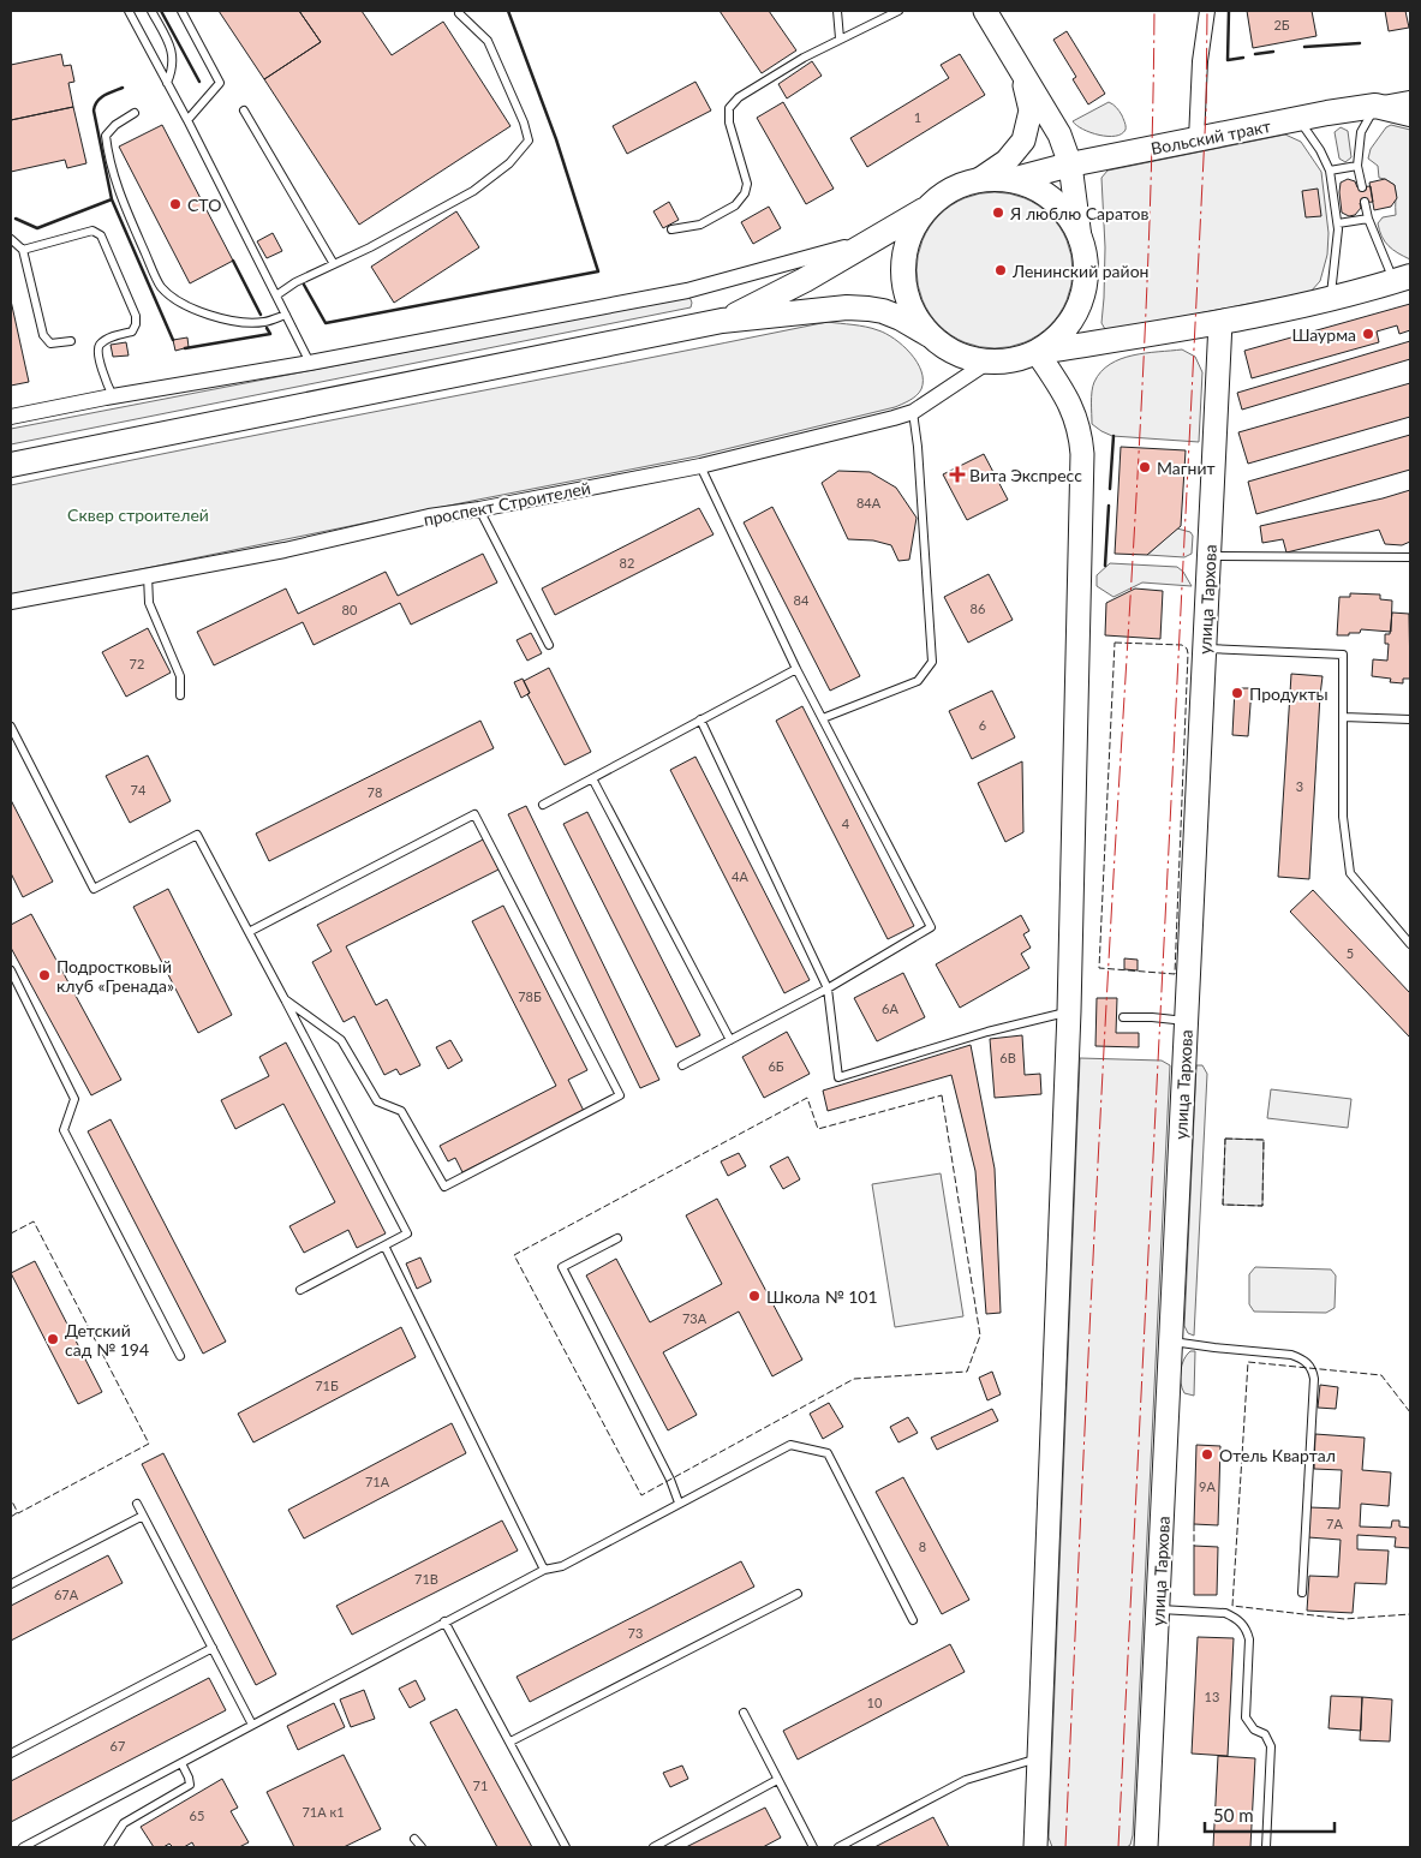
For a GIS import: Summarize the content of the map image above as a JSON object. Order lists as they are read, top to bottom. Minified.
{"streets":{"main road":["Вольский тракт","улица Тархова"],"street":["проспект Строителей"]},"crossings":[["Вольский тракт","проспект Строителей"]],"parks":["Cквер cтроителей"],"places":{"other":["СТО","Я люблю Саратов","Ленинский район","Шаурма","Магнит","Продукты","Подростковый клуб «Гренада»","Школа № 101","Детский сад № 194","Отель Квартал"],"health":["Вита Экспресс"]},"house_numbers":["2Б","1","84А","82","84","86","80","72","6","3","74","78","4","4А","5","78Б","6А","6В","6Б","73А","71Б","71А","9А","7А","8","71В","67А","73","13","10","67","71","71А к1","65"],"scale_bar":"50 m"}
